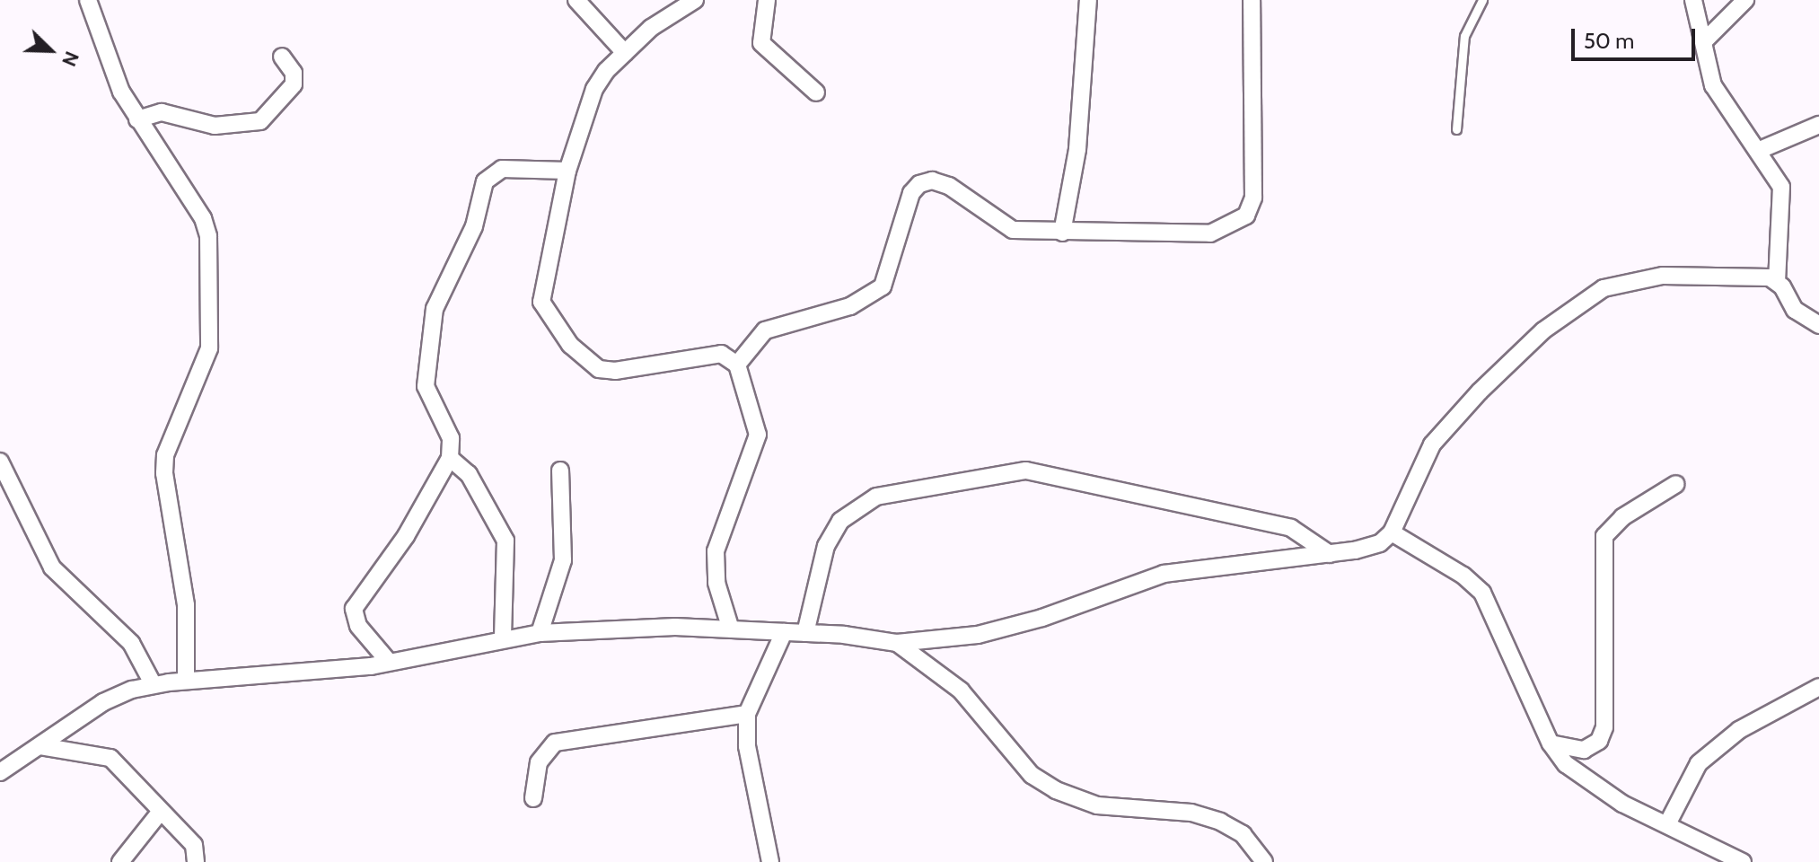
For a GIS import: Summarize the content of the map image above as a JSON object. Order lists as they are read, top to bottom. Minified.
{"scale_bar":"50 m","north":"bottom right"}
